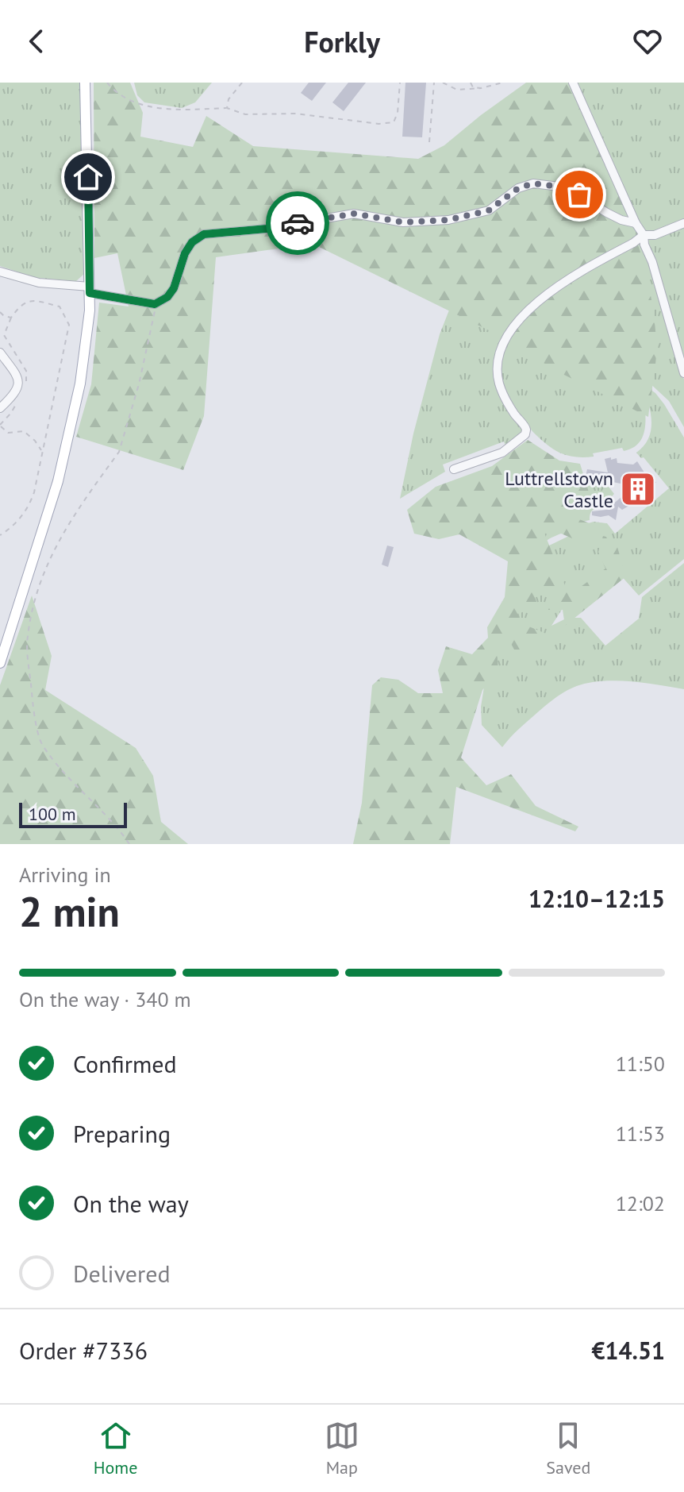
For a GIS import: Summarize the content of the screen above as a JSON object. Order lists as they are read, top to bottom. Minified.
{"places":{"building":["Luttrellstown Castle"]},"scale_bar":"100 m","page":{"header":"Forkly","scale":"100 m","heading":["2 min","Arriving in","12:10–12:15"],"panel":["Order #7336","€14.51"],"bar":"On the way · 340 m","list":[["Confirmed","11:50"],["Preparing","11:53"],["On the way","12:02"],"Delivered"],"tabs":["Home","Map","Saved"]}}
